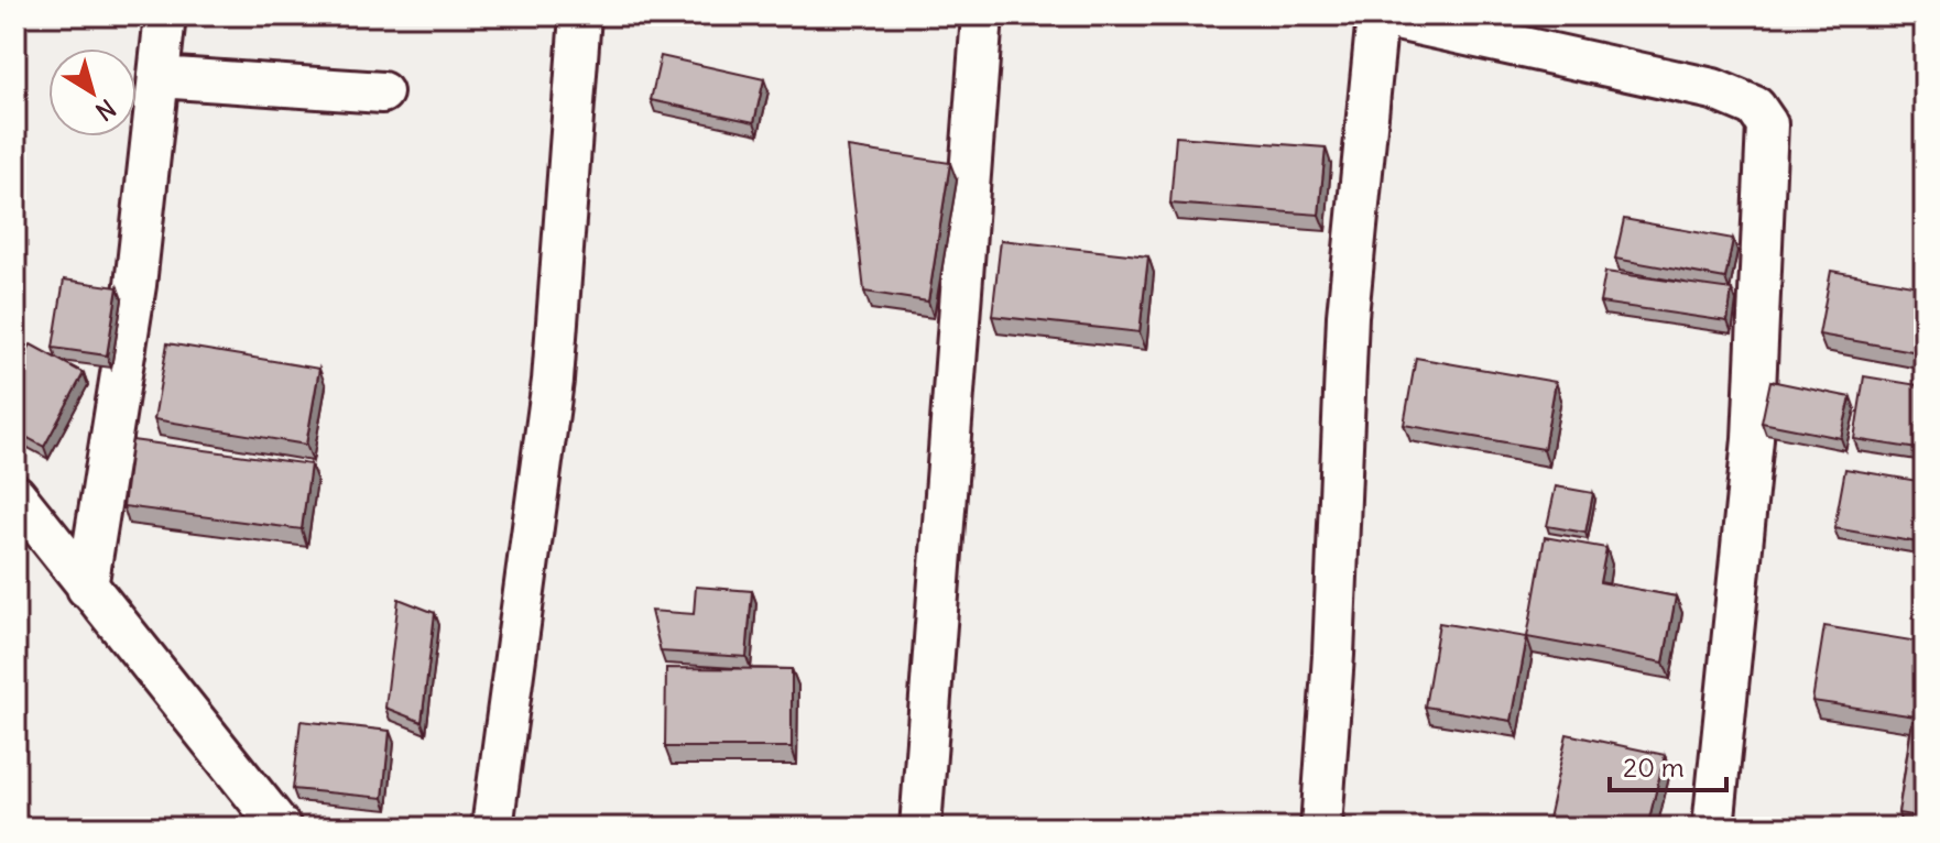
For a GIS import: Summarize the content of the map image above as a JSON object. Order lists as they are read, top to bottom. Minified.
{"scale_bar":"20 m","north":"bottom right"}
